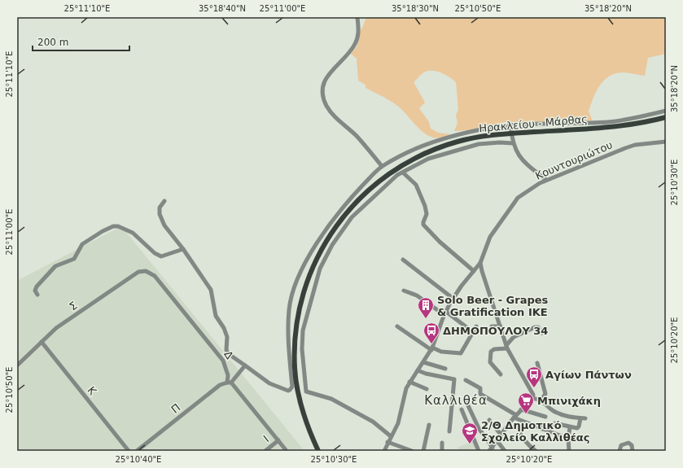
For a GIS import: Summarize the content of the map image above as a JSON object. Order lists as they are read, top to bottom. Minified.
{"streets":{"main road":["Ηρακλείου - Μάρθας"],"street":["Κουντουριώτου","Σ","Δ","Κ","Π","Ι"]},"crossings":[["Σ","Δ"],["Σ","Κ"],["Δ","Π"]],"districts":["Καλλιθέα"],"places":{"building":["Solo Beer - Grapes & Gratification IKE"],"bus stop":["ΔΗΜΟΠΟΥΛΟΥ 34","Αγίων Πάντων"],"supermarket":["Μπινιχάκη"],"school or university":["2/Θ Δημοτικό Σχολείο Καλλιθέας"]},"scale_bar":"200 m","coordinates":["25°11'10\"E","35°18'40\"N","25°11'00\"E","35°18'30\"N","25°10'50\"E","35°18'20\"N","25°10'30\"E","25°10'20\"E","25°10'40\"E"]}
